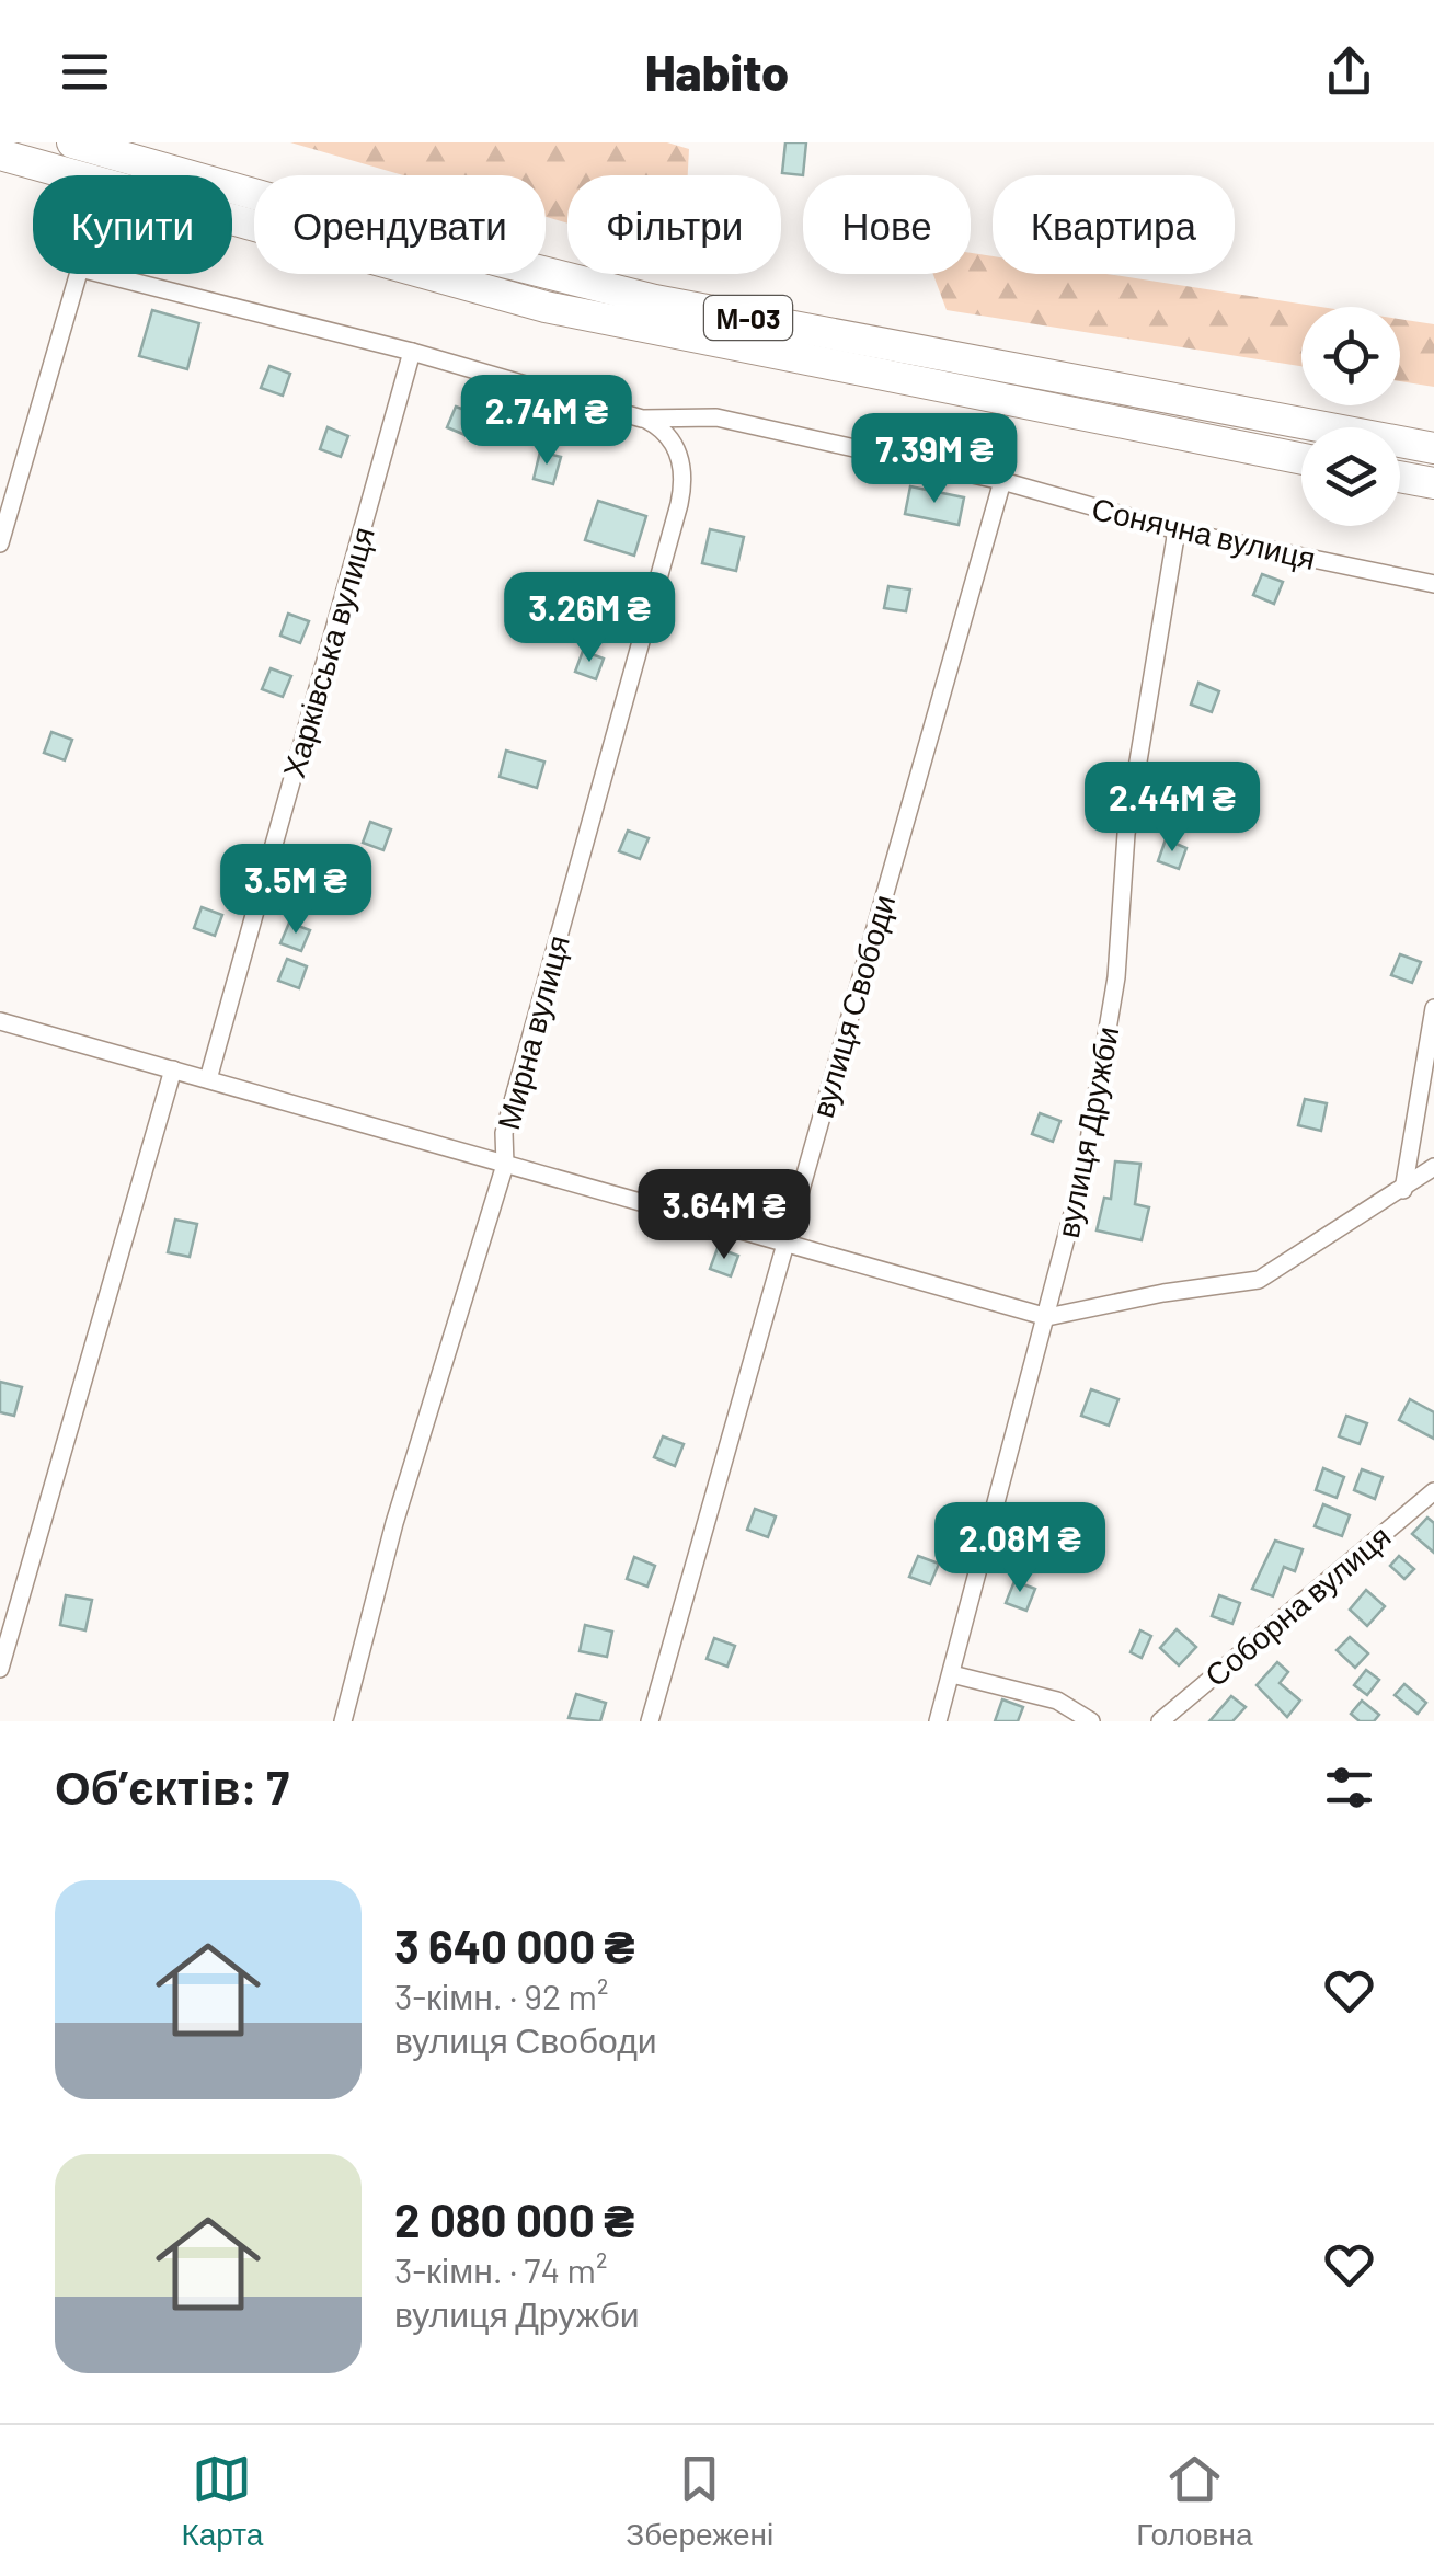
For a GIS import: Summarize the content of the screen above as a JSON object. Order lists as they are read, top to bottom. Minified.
{"streets":{"highway":["М-03"],"street":["Сонячна вулиця","Харківська вулиця","вулиця Свободи","Мирна вулиця","вулиця Дружби","Соборна вулиця"]},"crossings":[["Сонячна вулиця","Харківська вулиця"],["Сонячна вулиця","вулиця Свободи"],["Сонячна вулиця","Мирна вулиця"],["Сонячна вулиця","вулиця Дружби"]],"page":{"header":"Habito","chip":["Купити","Орендувати","Фільтри","Нове","Квартира"],"price":["2.74M ₴","7.39M ₴","3.26M ₴","2.44M ₴","3.5M ₴","3.64M ₴","2.08M ₴"],"heading":"Об’єктів: 7","list":[{"name":"3 640 000 ₴","note":"3-кімн. · 92 m² · вулиця Свободи"},{"name":"2 080 000 ₴","note":"3-кімн. · 74 m² · вулиця Дружби"}],"tabs":["Карта","Збережені","Головна"]}}
